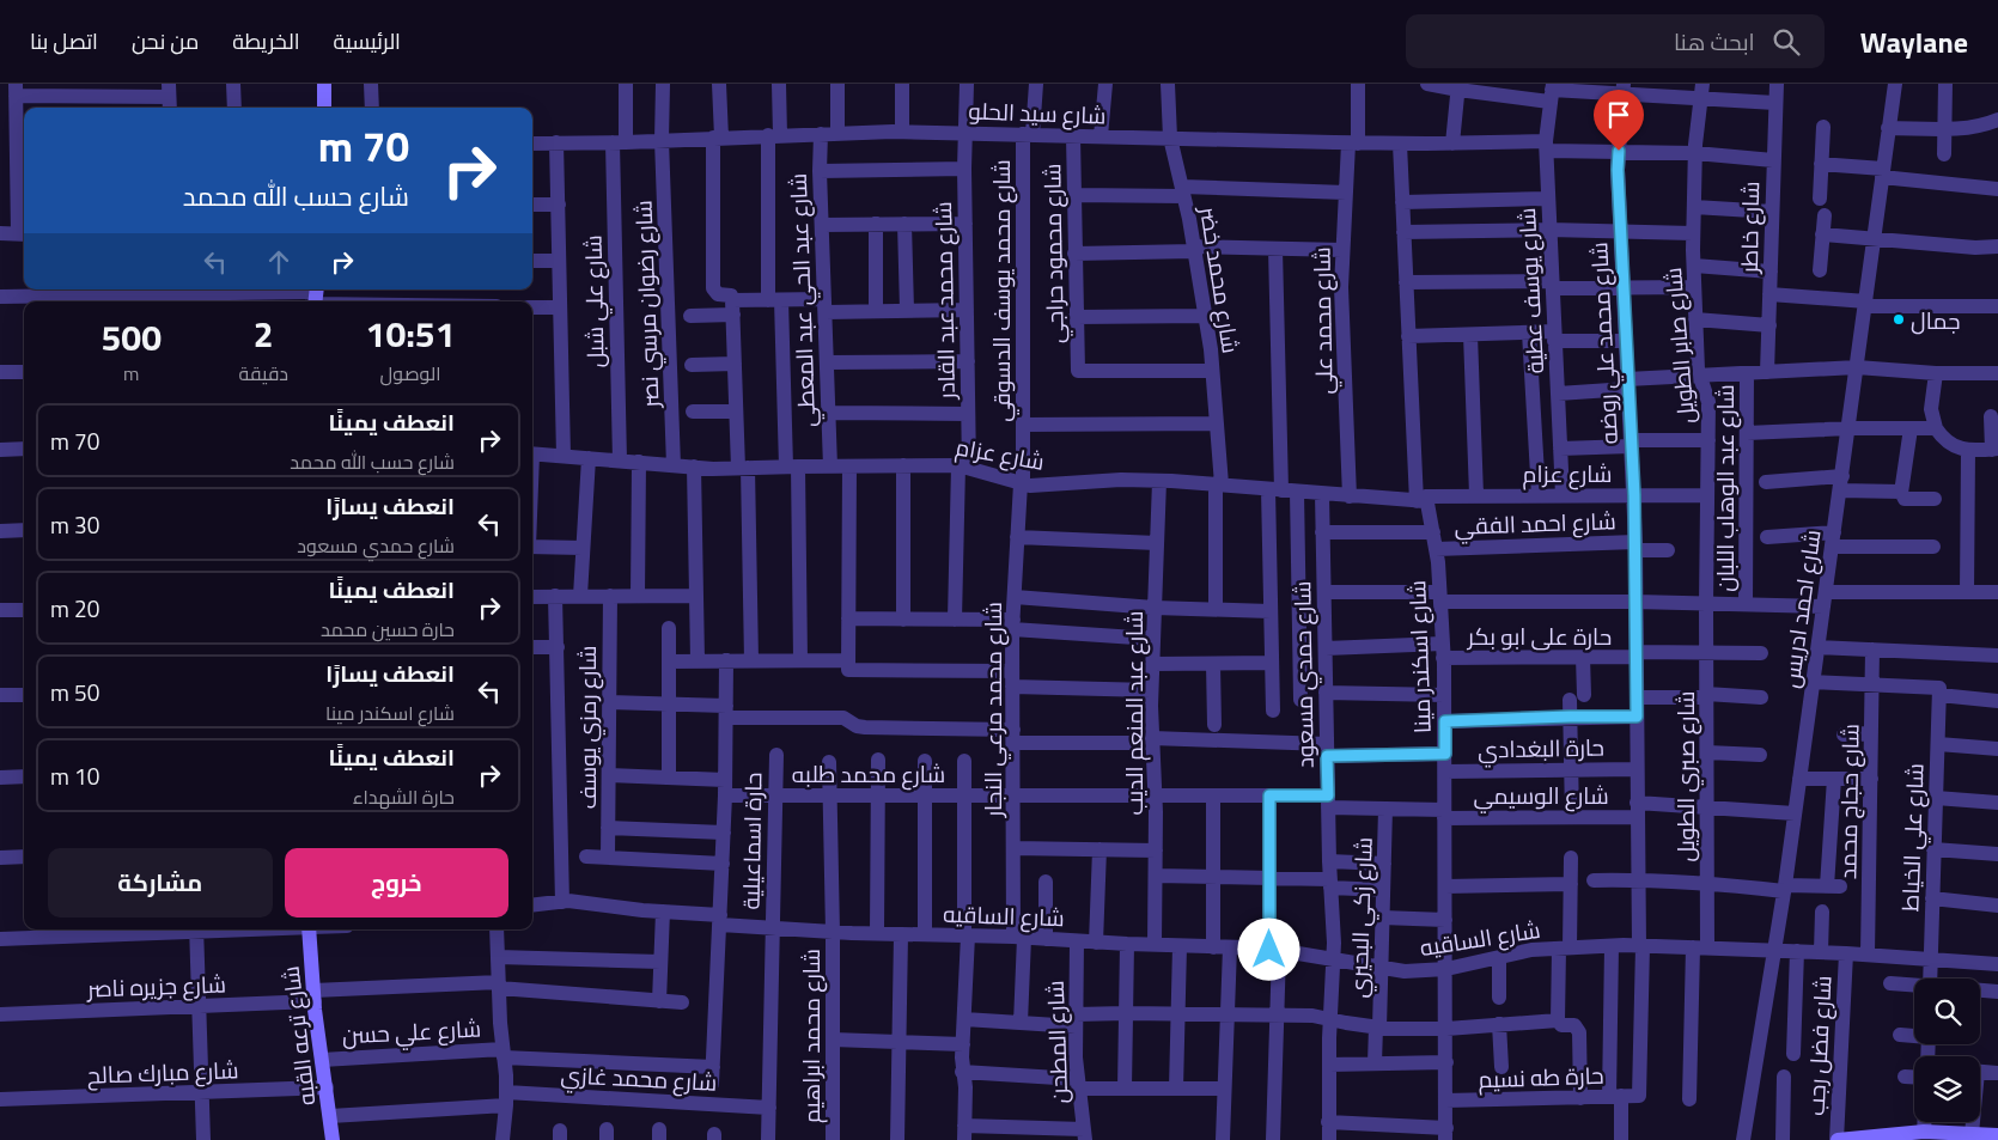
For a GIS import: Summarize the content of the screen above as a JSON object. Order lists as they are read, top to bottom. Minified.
{"streets":{"street":["شارع سيد الحلو","شارع خاطر","شارع محمود حراجي","شارع محمد خضر","شارع محمد يوسف الدسوقي","شارع يوسف عطية","شارع عبد الحي عبد المعطي","شارع محمد عبد القادر","شارع علي شبل","شارع رضوان مرسي نصر","شارع محمد علي","شارع محمد علي روضه","شارع صابر الطويل","شارع عزام","شارع عبد الوهاب اللبان","شارع احمد الفقي","شارع احمد ادريس","حارة على ابو بكر","شارع اسكندر مينا","شارع حمدي مسعود","شارع محمد مرعي النجار","شارع عبد المنعم الديب","شارع رمزي يوسف","حارة البغدادي","شارع محمد طلبه","شارع صبري الطويل","شارع الوسيمي","شارع حجاج محمد","شارع علي الخياط","حارة اسماعيلية","شارع الساقيه","شارع زكي البحيري","شارع جزيره ناصر","شارع علي حسن","شارع ترعه القبه","شارع محمد ابراهيم","شارع المطحن","شارع فضل رجب","شارع مبارك صالح","حارة طه نسيم","شارع محمد غازي"]},"crossings":[["شارع سيد الحلو","شارع خاطر"],["شارع سيد الحلو","شارع محمود حراجي"],["شارع سيد الحلو","شارع محمد خضر"],["شارع سيد الحلو","شارع محمد يوسف الدسوقي"],["شارع سيد الحلو","شارع يوسف عطية"],["شارع سيد الحلو","شارع عبد الحي عبد المعطي"],["شارع سيد الحلو","شارع محمد عبد القادر"],["شارع سيد الحلو","شارع علي شبل"],["شارع سيد الحلو","شارع رضوان مرسي نصر"],["شارع سيد الحلو","شارع محمد علي"],["شارع سيد الحلو","شارع محمد علي روضه"],["شارع سيد الحلو","شارع صابر الطويل"],["شارع سيد الحلو","شارع اسكندر مينا"],["شارع محمود حراجي","شارع محمد خضر"],["شارع محمد خضر","شارع عزام"],["شارع محمد يوسف الدسوقي","شارع عزام"],["شارع محمد يوسف الدسوقي","شارع محمد مرعي النجار"],["شارع يوسف عطية","شارع عزام"],["شارع عبد الحي عبد المعطي","شارع عزام"],["شارع محمد عبد القادر","شارع عزام"],["شارع علي شبل","شارع عزام"],["شارع رضوان مرسي نصر","شارع عزام"],["شارع محمد علي","شارع عزام"],["شارع محمد علي روضه","شارع عزام"],["شارع محمد علي روضه","شارع احمد الفقي"],["شارع محمد علي روضه","حارة على ابو بكر"],["شارع محمد علي روضه","حارة البغدادي"],["شارع محمد علي روضه","شارع الوسيمي"],["شارع محمد علي روضه","شارع الساقيه"],["شارع محمد علي روضه","حارة طه نسيم"],["شارع صابر الطويل","شارع عزام"],["شارع صابر الطويل","شارع صبري الطويل"],["شارع عزام","شارع اسكندر مينا"],["شارع عزام","شارع حمدي مسعود"],["شارع عزام","شارع محمد مرعي النجار"],["شارع عزام","شارع عبد المنعم الديب"],["شارع احمد الفقي","شارع اسكندر مينا"],["شارع احمد ادريس","شارع الوسيمي"],["شارع احمد ادريس","شارع الساقيه"],["حارة على ابو بكر","شارع اسكندر مينا"],["حارة على ابو بكر","شارع حمدي مسعود"],["حارة على ابو بكر","شارع صبري الطويل"],["شارع اسكندر مينا","حارة البغدادي"],["شارع اسكندر مينا","شارع الوسيمي"],["شارع اسكندر مينا","شارع الساقيه"],["شارع اسكندر مينا","حارة طه نسيم"],["شارع حمدي مسعود","شارع الوسيمي"],["شارع حمدي مسعود","شارع الساقيه"],["شارع محمد مرعي النجار","شارع محمد طلبه"],["شارع محمد مرعي النجار","شارع الساقيه"],["شارع عبد المنعم الديب","شارع محمد طلبه"],["شارع عبد المنعم الديب","شارع الساقيه"],["شارع رمزي يوسف","شارع محمد طلبه"],["شارع محمد طلبه","شارع الوسيمي"],["شارع محمد طلبه","حارة اسماعيلية"],["شارع محمد طلبه","شارع محمد ابراهيم"],["شارع صبري الطويل","شارع الوسيمي"],["شارع صبري الطويل","شارع الساقيه"],["شارع الوسيمي","شارع زكي البحيري"],["شارع حجاج محمد","شارع الساقيه"],["شارع علي الخياط","شارع الساقيه"],["حارة اسماعيلية","شارع الساقيه"],["حارة اسماعيلية","شارع محمد غازي"],["شارع الساقيه","شارع زكي البحيري"],["شارع الساقيه","شارع محمد ابراهيم"],["شارع الساقيه","شارع المطحن"],["شارع الساقيه","شارع فضل رجب"],["شارع جزيره ناصر","شارع ترعه القبه"],["شارع علي حسن","شارع ترعه القبه"],["شارع ترعه القبه","شارع مبارك صالح"],["شارع ترعه القبه","شارع محمد غازي"]],"places":["جمال"],"page":{"header":"Waylane","search":"ابحث هنا","nav":["الرئيسية","الخريطة","من نحن","اتصل بنا"],"turn":["70 m","شارع حسب الله محمد"],"eta":["10:51","الوصول","2","دقيقة","500","m"],"list":[{"name":"انعطف يمينًا","note":"شارع حسب الله محمد","value":"70 m"},{"name":"انعطف يسارًا","note":"شارع حمدي مسعود","value":"30 m"},{"name":"انعطف يمينًا","note":"حارة حسين محمد","value":"20 m"},{"name":"انعطف يسارًا","note":"شارع اسكندر مينا","value":"50 m"},{"name":"انعطف يمينًا","note":"حارة الشهداء","value":"10 m"}],"buttons":["خروج","مشاركة"]}}
